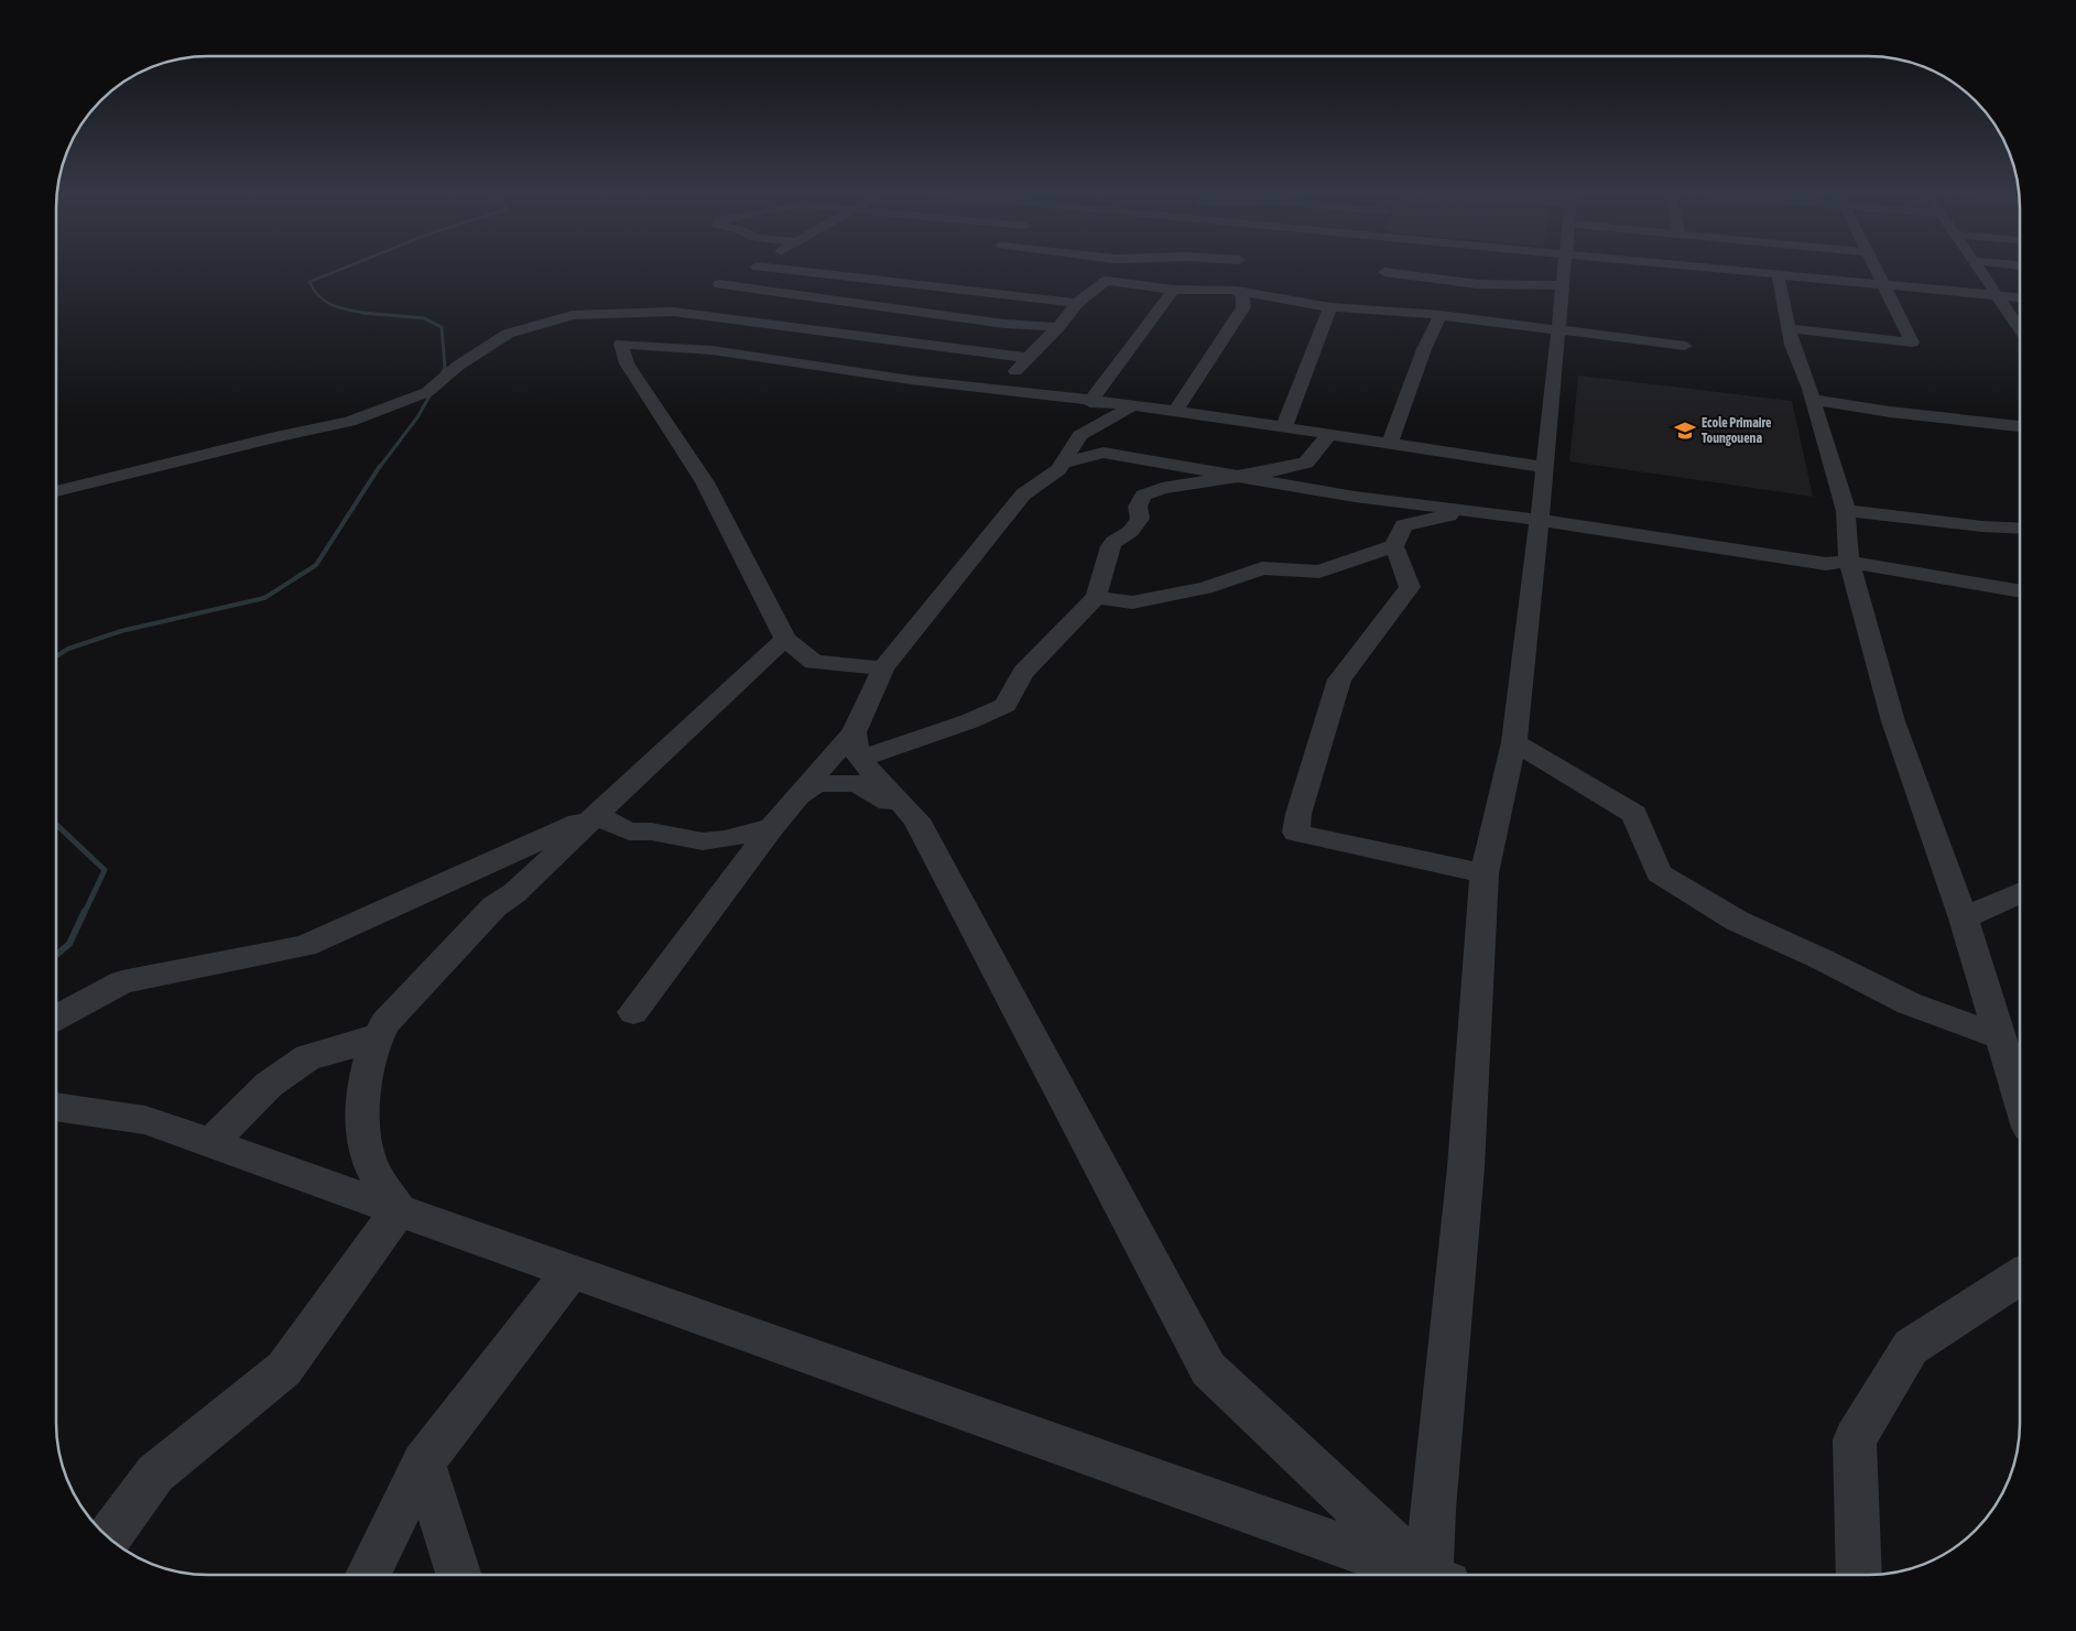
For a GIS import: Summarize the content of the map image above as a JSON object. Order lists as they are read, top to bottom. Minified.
{"places":{"school or university":["Ecole Primaire Toungouena"]}}
